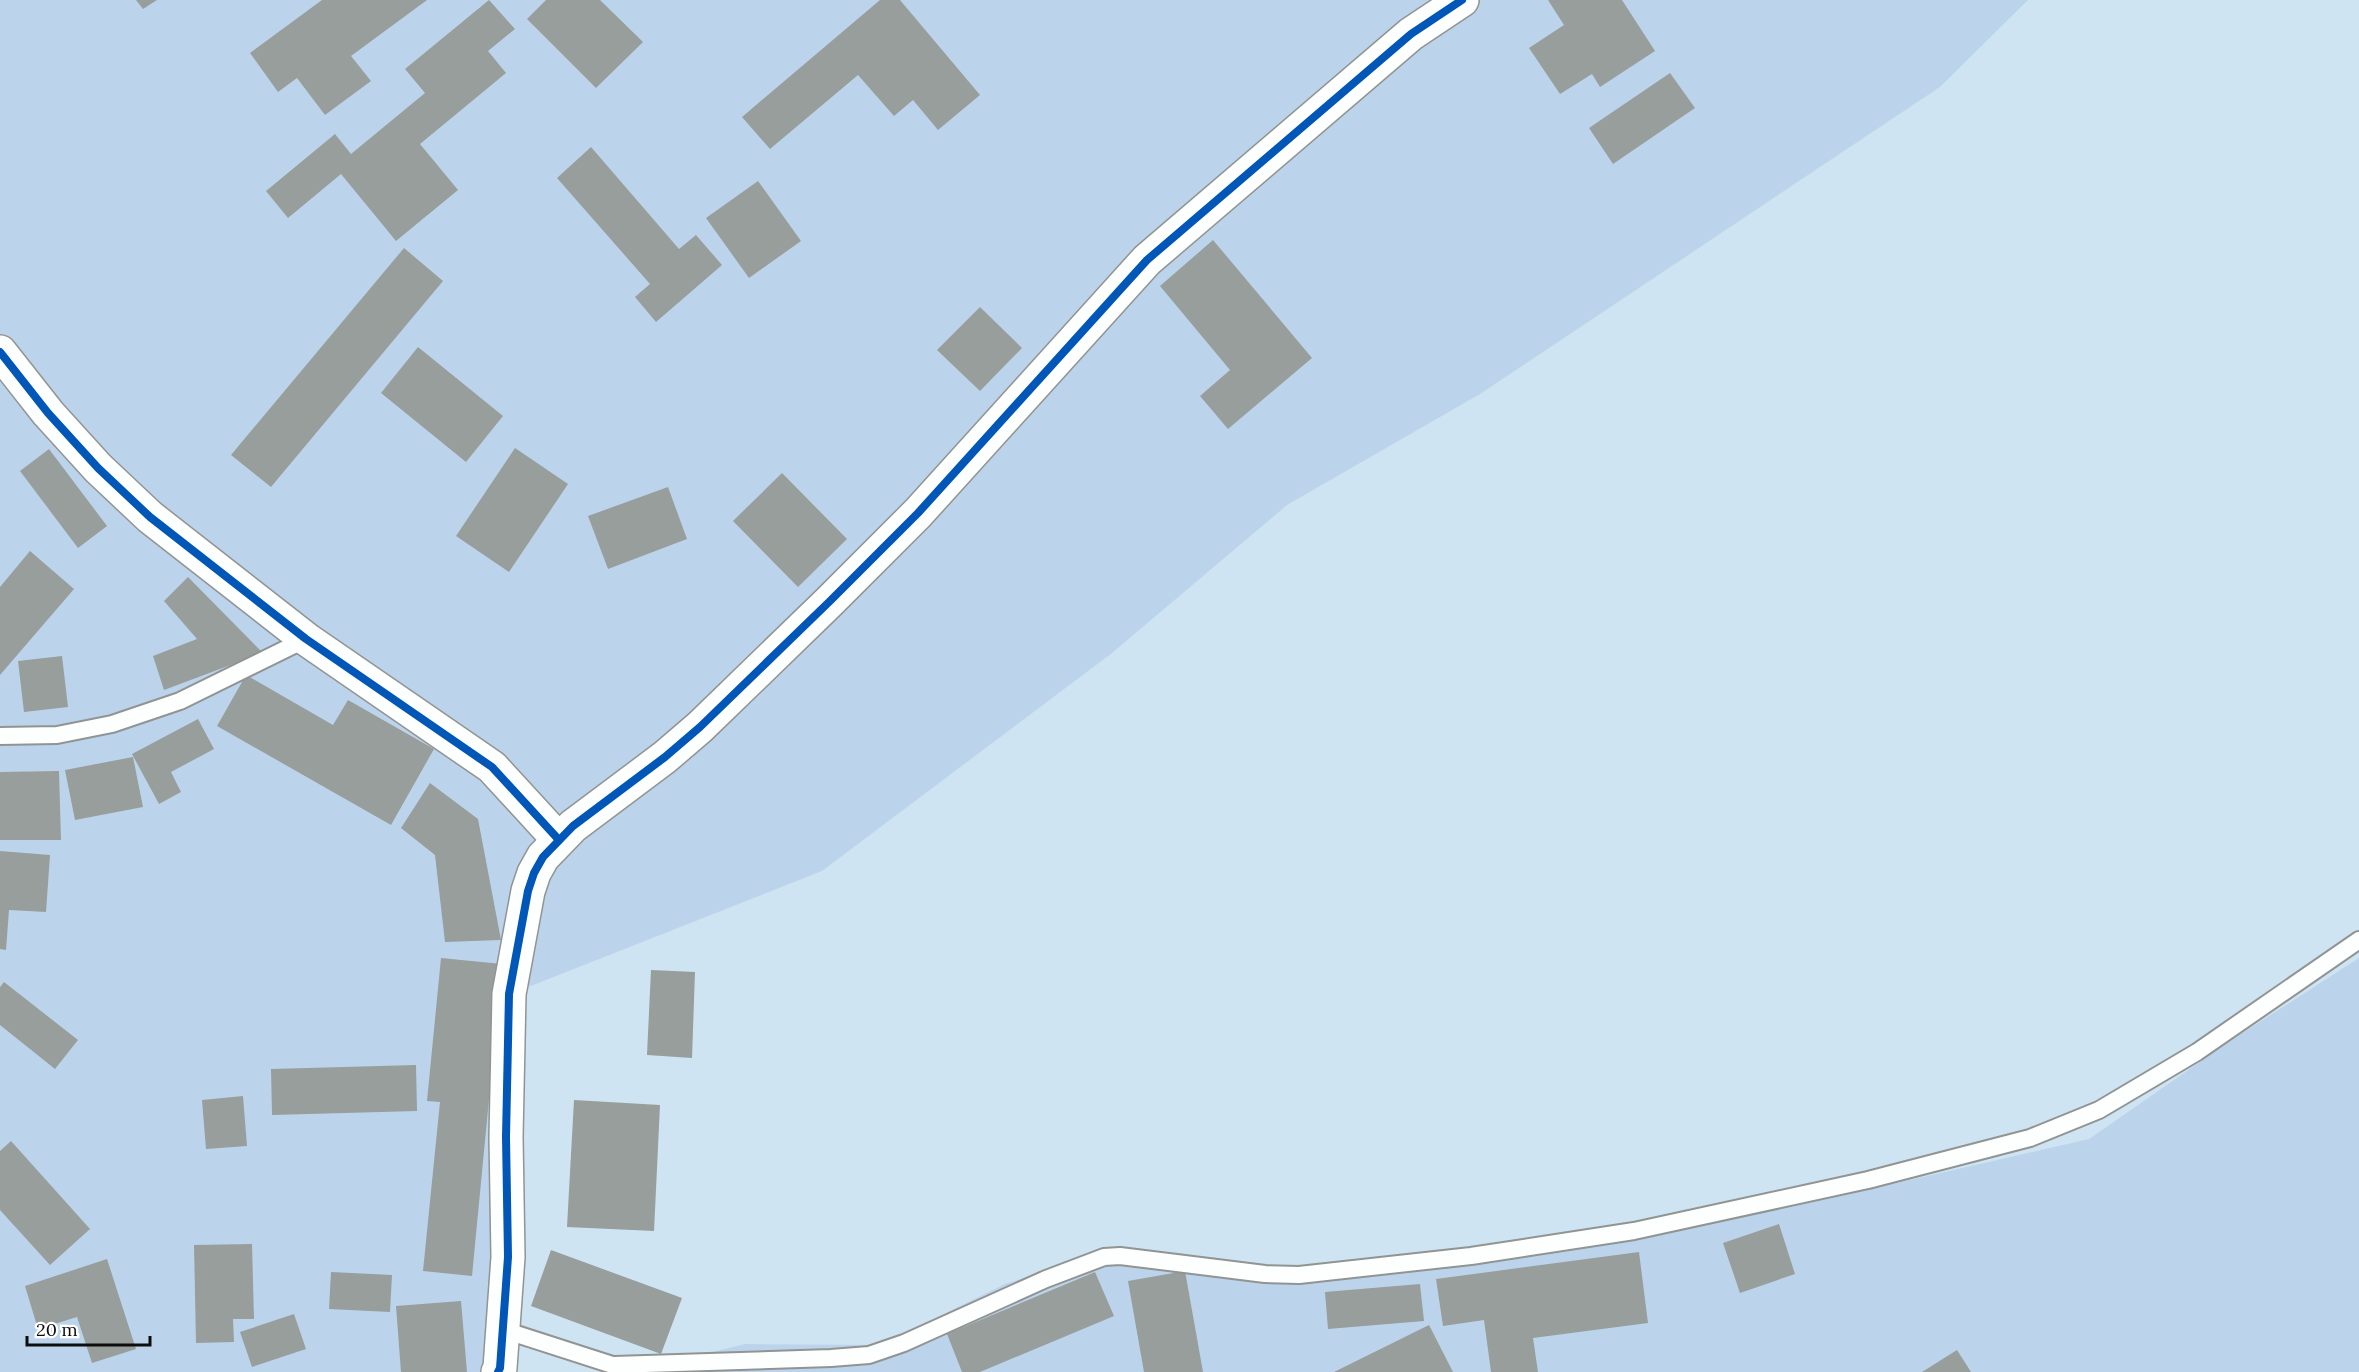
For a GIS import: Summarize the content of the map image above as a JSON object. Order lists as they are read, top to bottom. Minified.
{"scale_bar":"20 m"}
